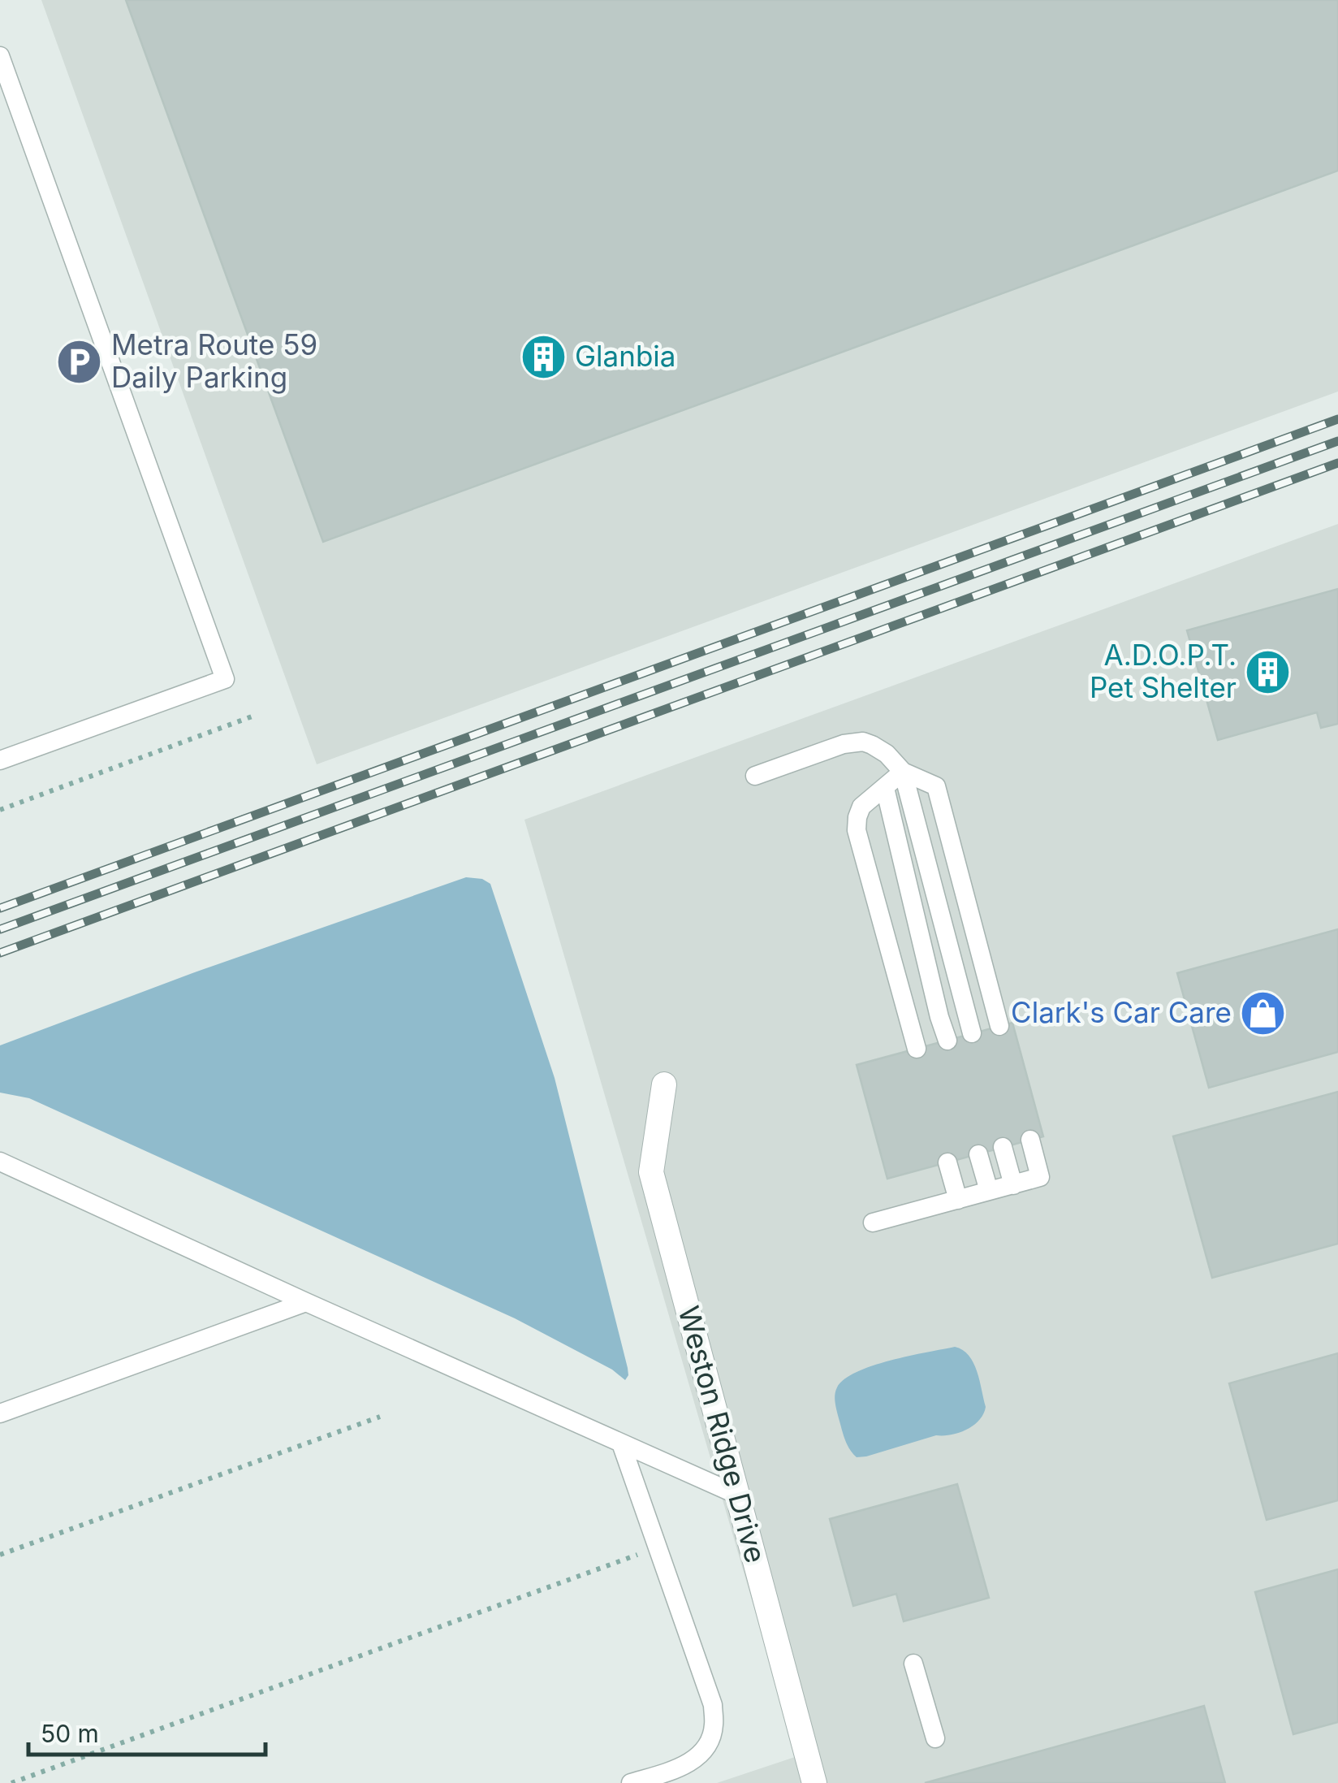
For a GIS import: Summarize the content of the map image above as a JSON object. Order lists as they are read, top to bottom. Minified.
{"streets":{"street":["Weston Ridge Drive"]},"places":{"building":["Glanbia","A.D.O.P.T. Pet Shelter"],"parking":["Metra Route 59 Daily Parking"],"shop":["Clark's Car Care"]},"scale_bar":"50 m"}
